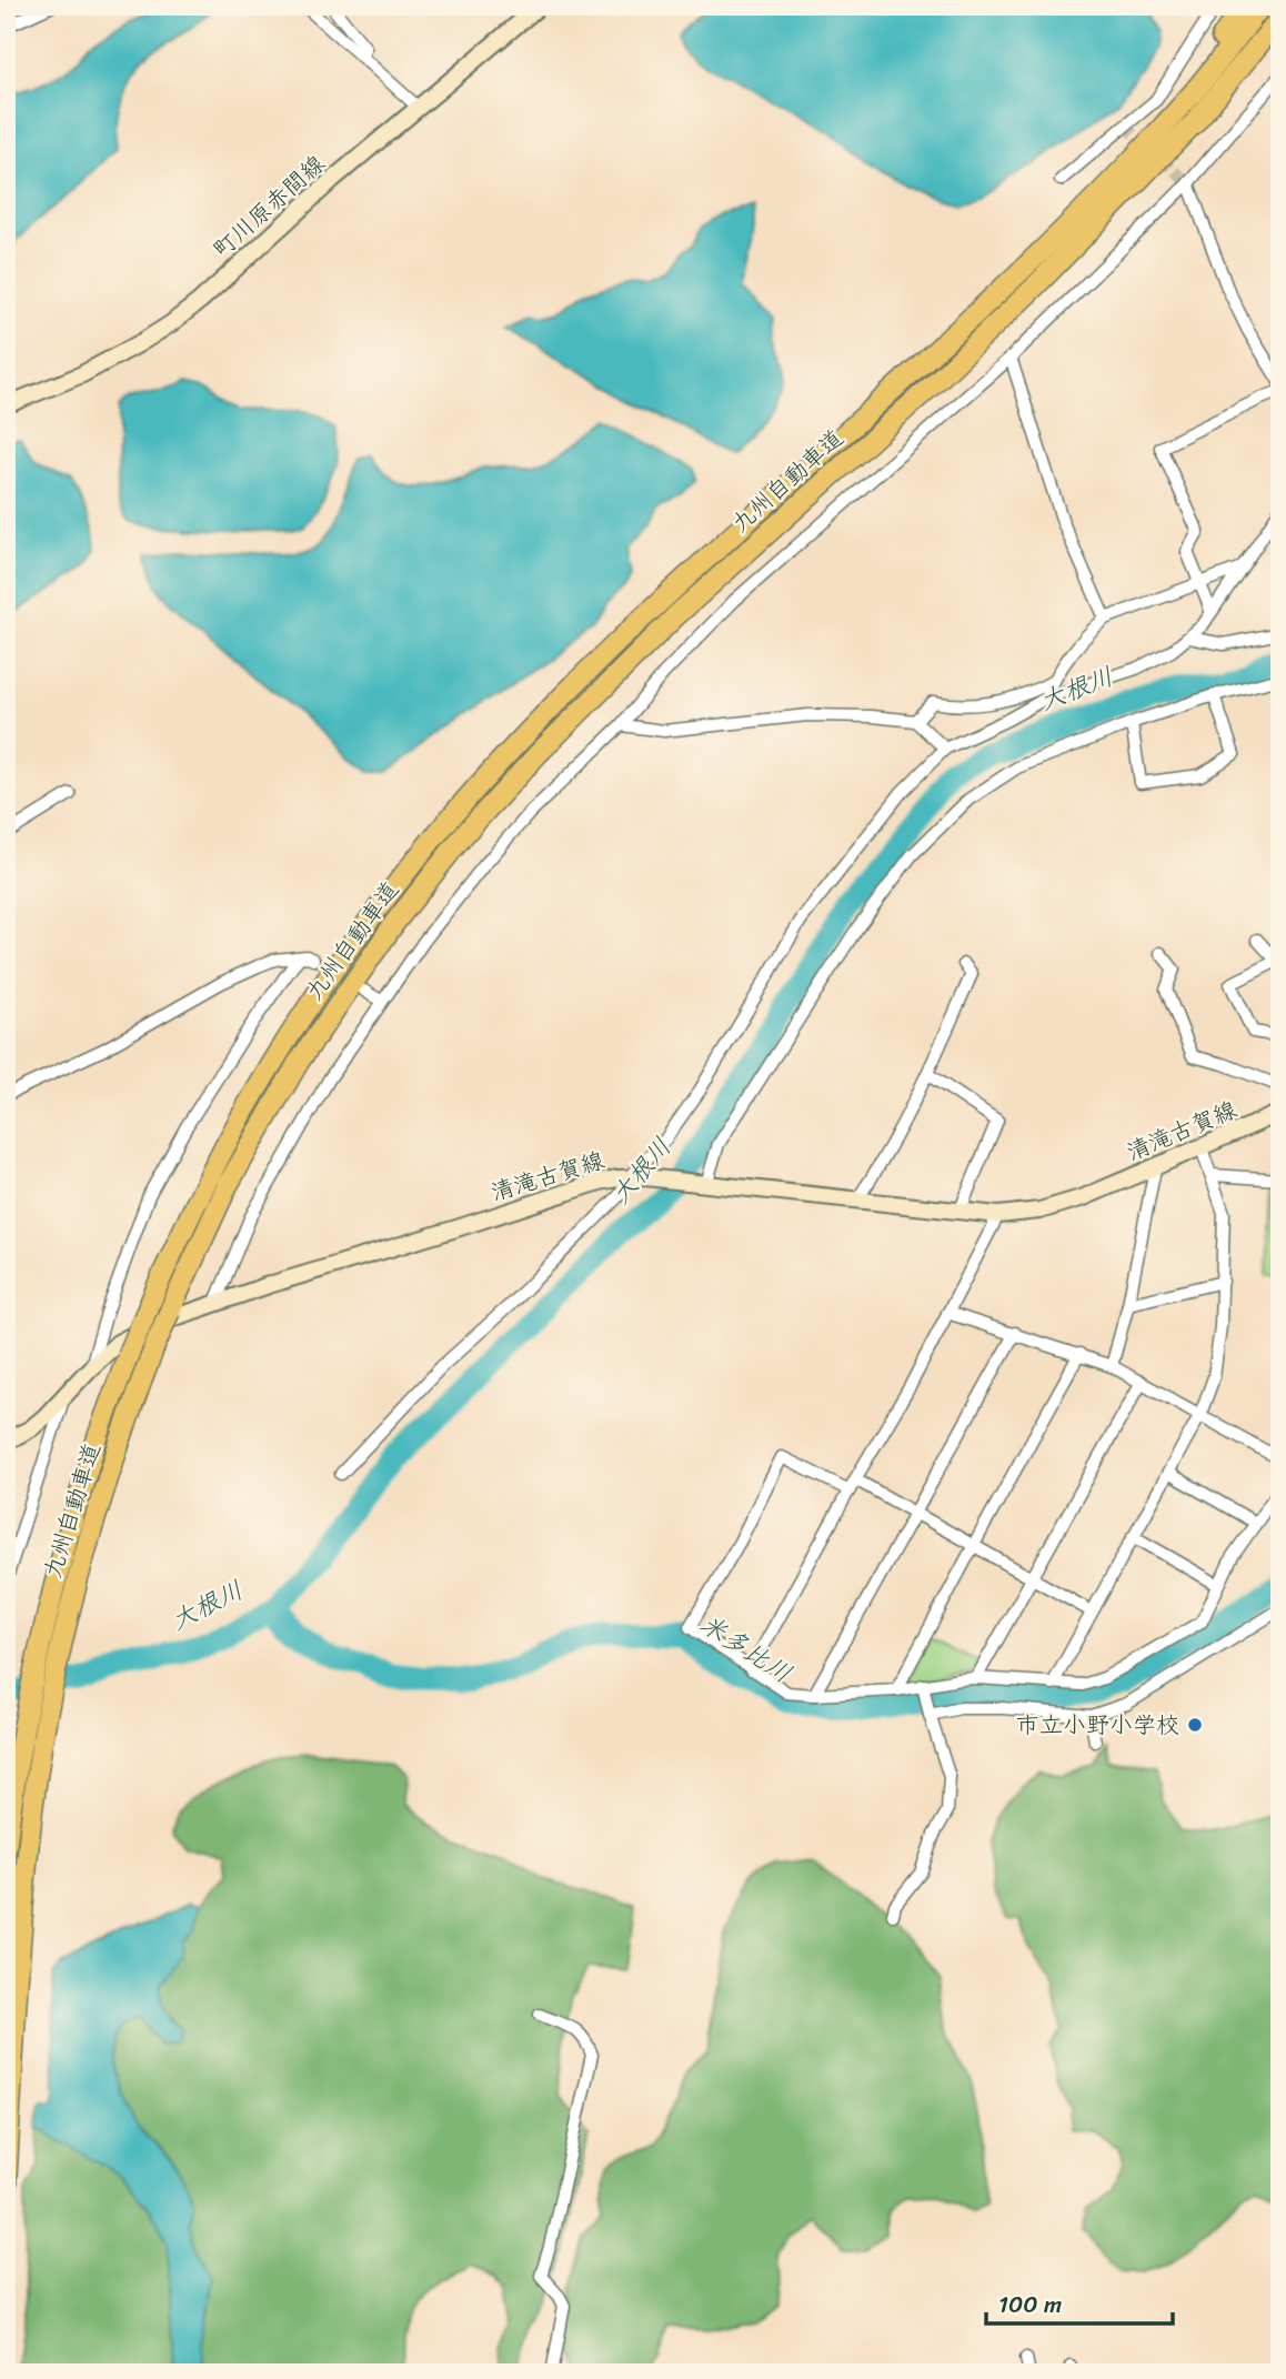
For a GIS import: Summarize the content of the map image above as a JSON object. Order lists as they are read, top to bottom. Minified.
{"streets":{"highway":["九州自動車道"],"main road":["町川原赤間線","清滝古賀線"]},"water":["大根川","米多比川"],"places":["市立小野小学校"],"scale_bar":"100 m"}
